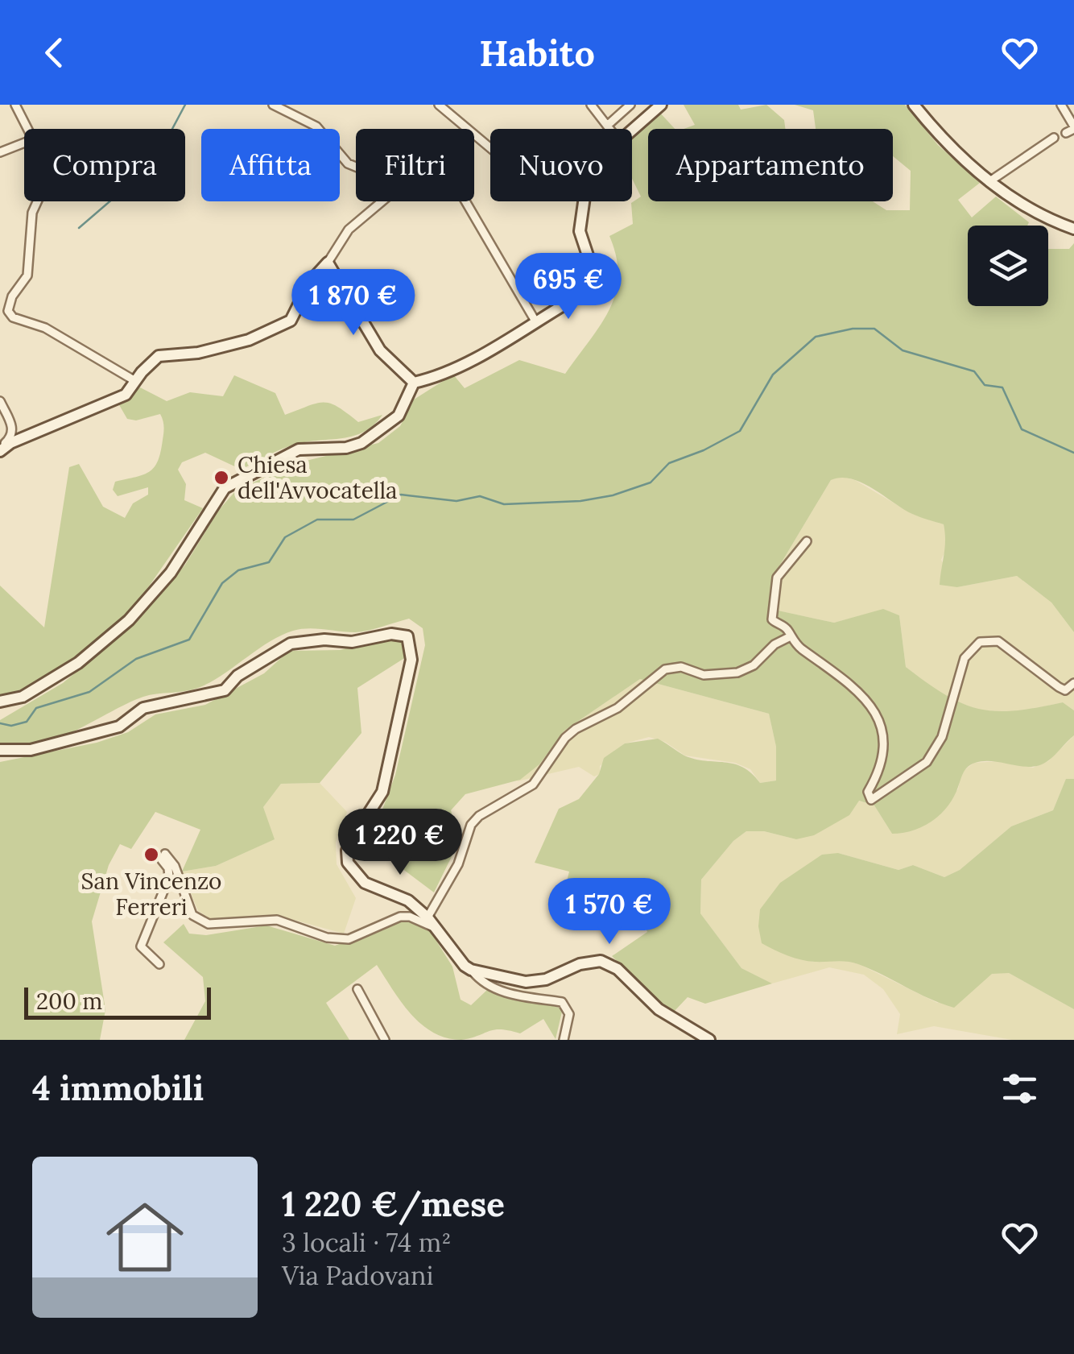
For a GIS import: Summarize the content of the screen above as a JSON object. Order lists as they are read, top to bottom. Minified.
{"places":["Chiesa dell'Avvocatella","San Vincenzo Ferreri"],"scale_bar":"200 m","page":{"header":"Habito","chip":["Compra","Affitta","Filtri","Nuovo","Appartamento"],"price":["695 €","1 870 €","1 220 €","1 570 €"],"scale":"200 m","heading":"4 immobili","list":[{"name":"1 220 €/mese","note":"3 locali · 74 m² · Via Padovani"}]}}
